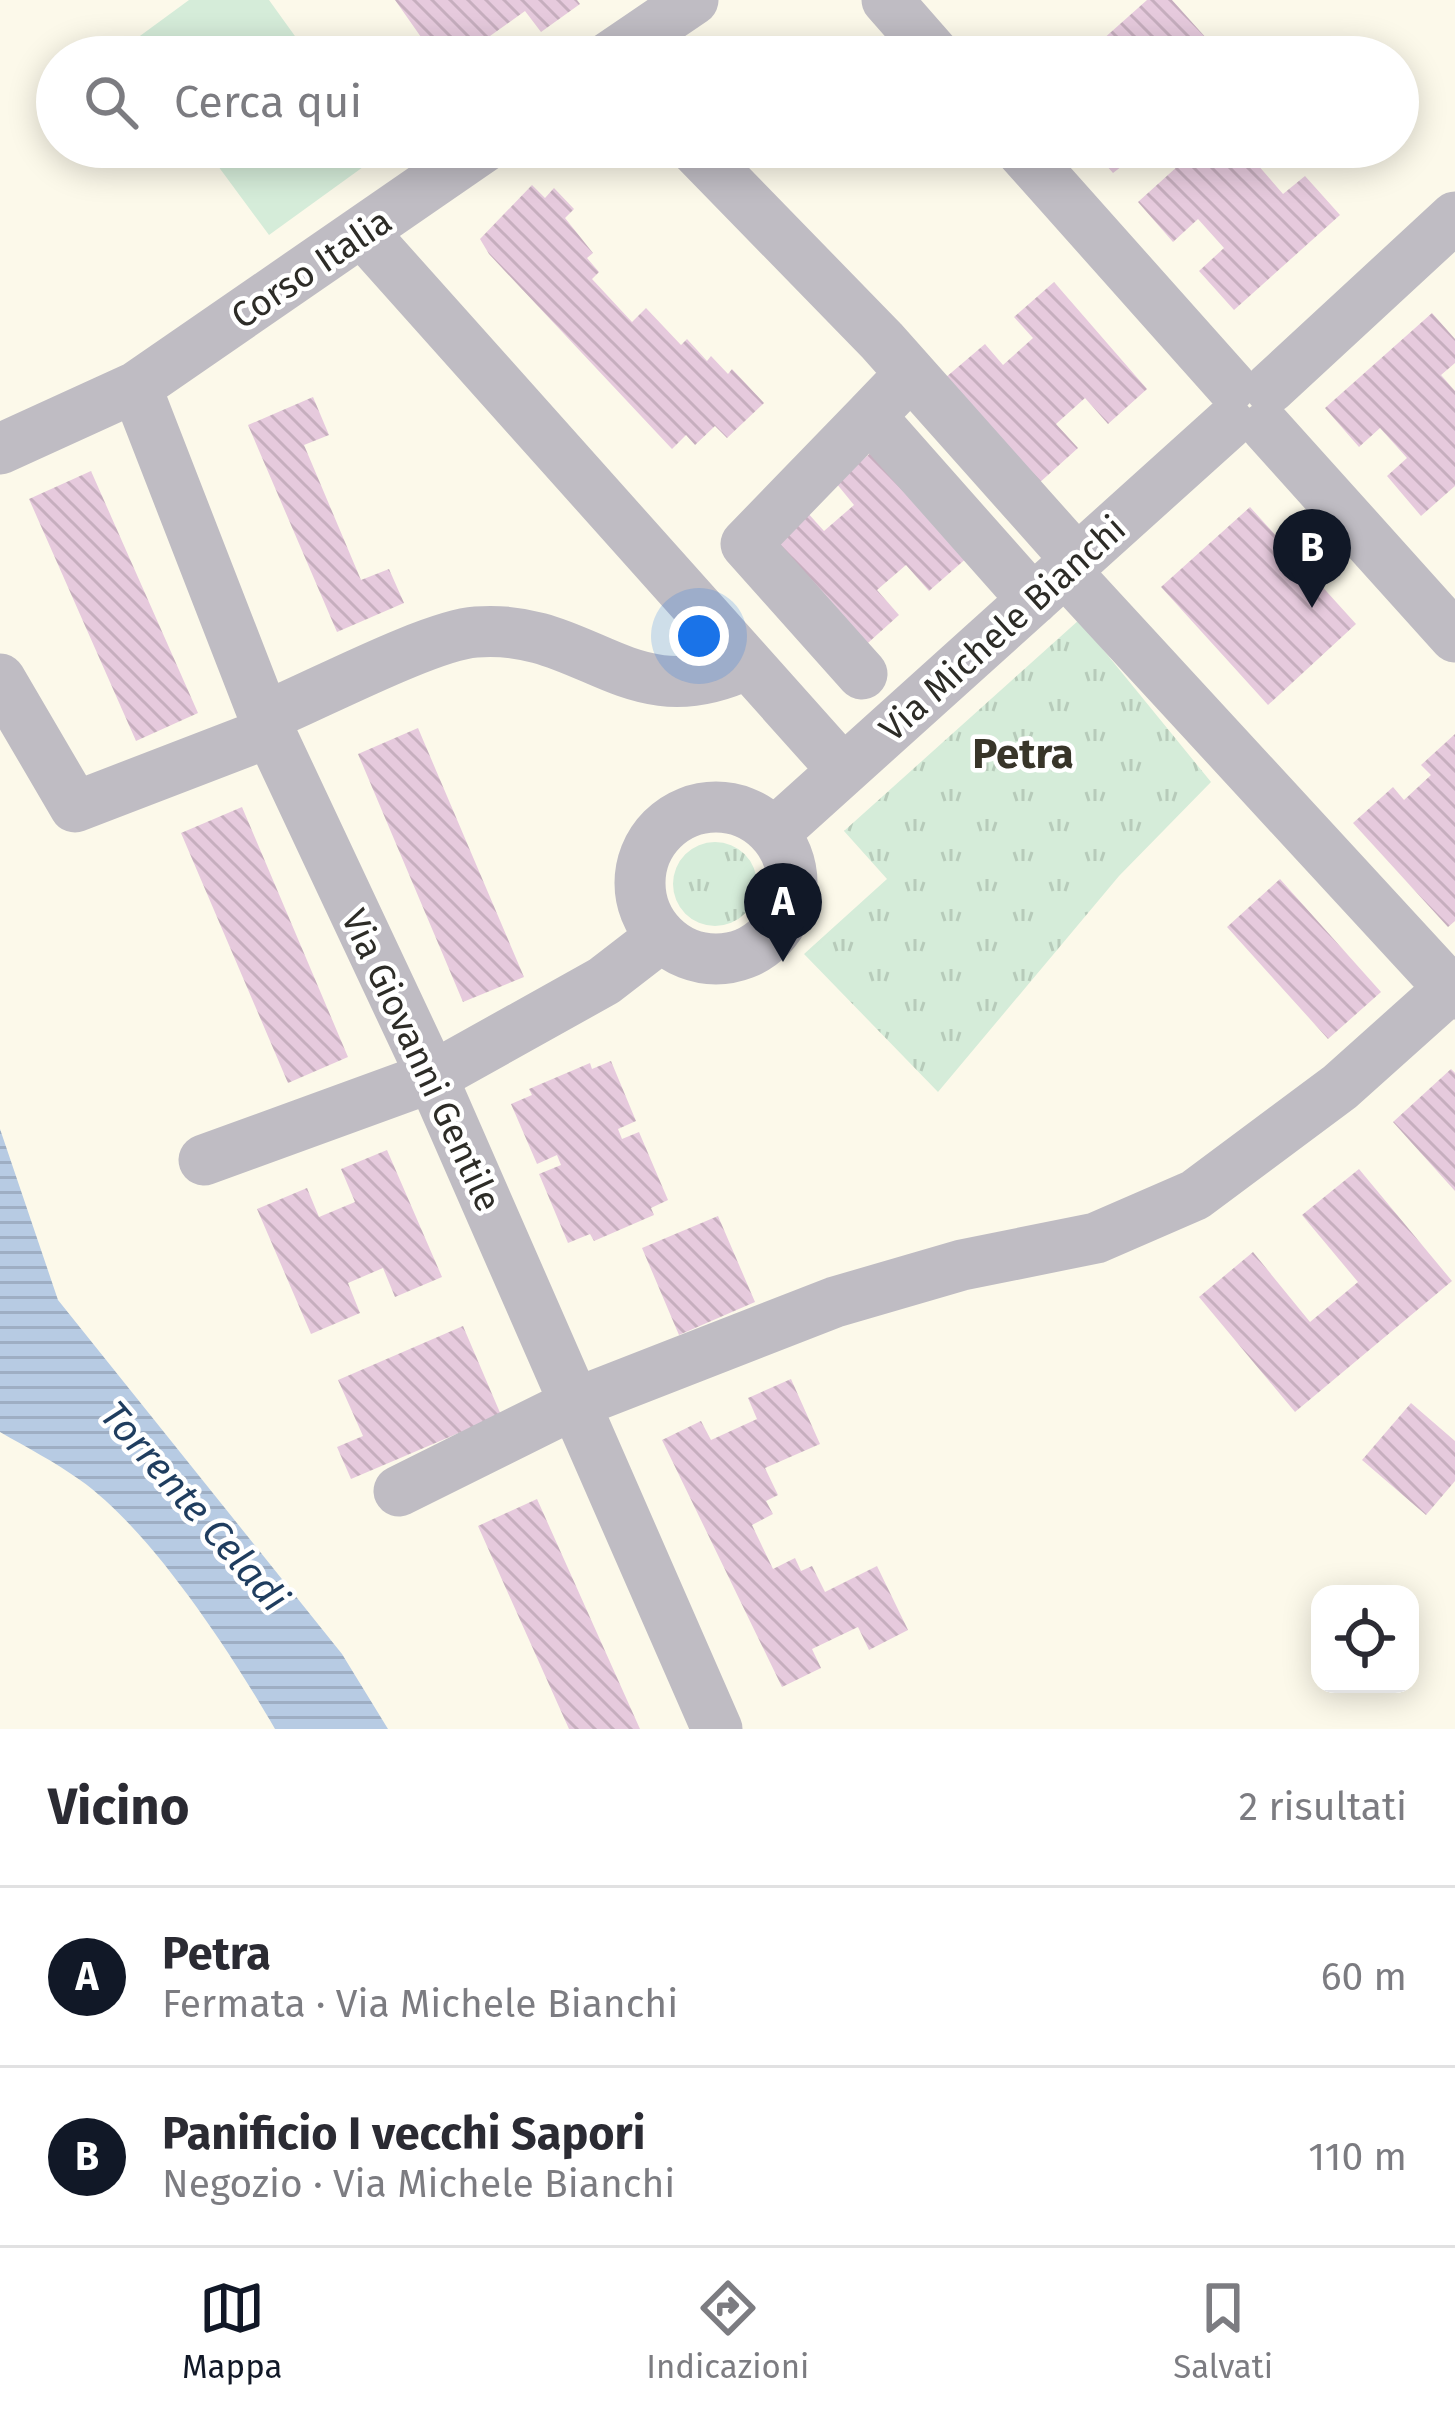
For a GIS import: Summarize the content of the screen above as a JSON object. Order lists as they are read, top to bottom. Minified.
{"streets":{"street":["Corso Italia","Via Michele Bianchi","Via Giovanni Gentile"]},"crossings":[["Corso Italia","Via Giovanni Gentile"]],"districts":["Petra"],"water":["Torrente Celadi"],"page":{"search":"Cerca qui","pins":["B","A"],"heading":["Vicino","2 risultati"],"list":[{"mark":"A","name":"Petra","note":"Fermata · Via Michele Bianchi","value":"60 m"},{"mark":"B","name":"Panificio I vecchi Sapori","note":"Negozio · Via Michele Bianchi","value":"110 m"}],"nav":["Mappa","Indicazioni","Salvati"]}}
